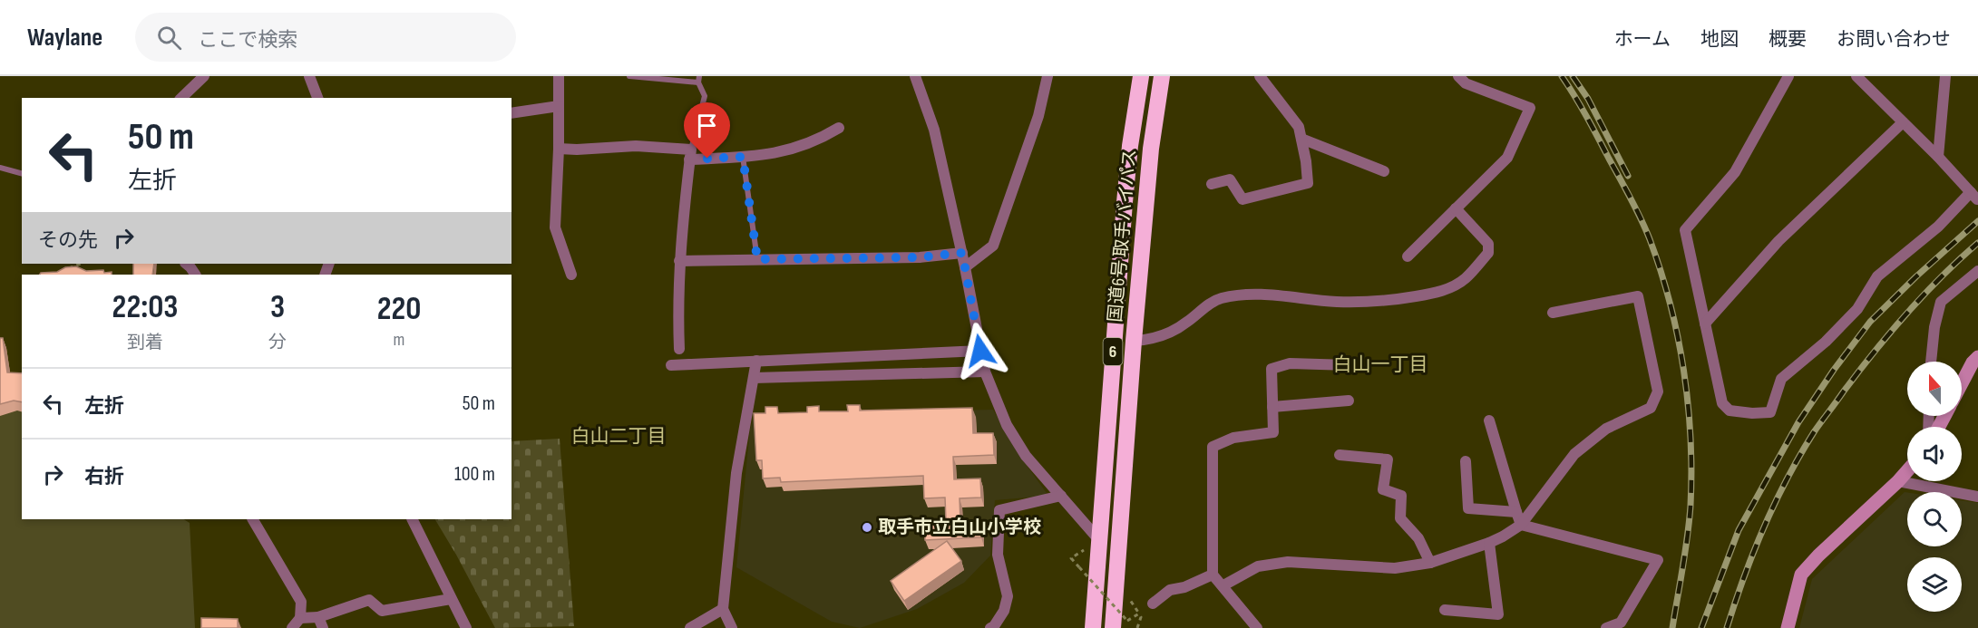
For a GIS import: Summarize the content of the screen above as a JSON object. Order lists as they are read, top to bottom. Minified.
{"streets":{"highway":["国道6号 取手バイパス","6"]},"districts":["白山一丁目","白山二丁目"],"places":["取手市立白山小学校"],"north":"top","page":{"header":"Waylane","search":"ここで検索","nav":["ホーム","地図","概要","お問い合わせ"],"turn":["50 m","左折"],"then":"その先","eta":["22:03","到着","3","分","220","m"],"list":[{"name":"左折","value":"50 m"},{"name":"右折","value":"100 m"}]}}
